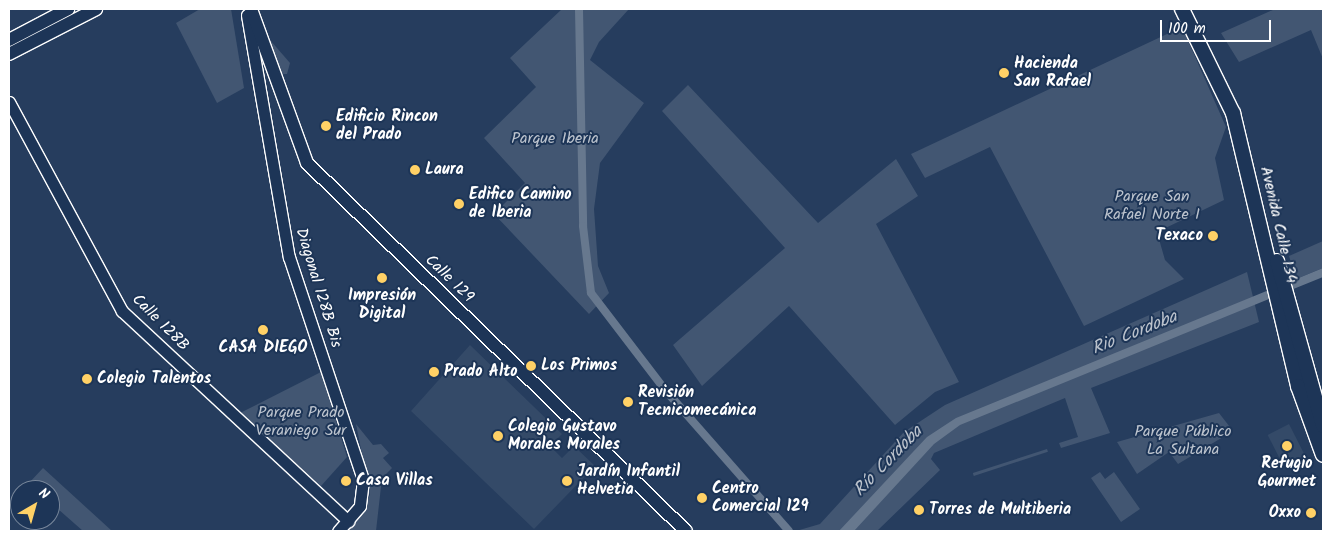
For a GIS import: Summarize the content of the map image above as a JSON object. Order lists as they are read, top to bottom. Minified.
{"streets":{"main road":["Avenida Calle 134","Calle 129"],"street":["Diagonal 128B Bis","Calle 128B"]},"crossings":[["Calle 129","Diagonal 128B Bis"],["Diagonal 128B Bis","Calle 128B"]],"water":["Rio Cordoba","Río Cordoba"],"parks":["Parque Iberia","Parque San Rafael Norte I","Parque Prado Veraniego Sur","Parque Público La Sultana"],"places":["Hacienda San Rafael","Edificio Rincon del Prado","Laura","Edifico Camino de Iberia","Texaco","Impresión Digital","CASA DIEGO","Los Primos","Prado Alto","Colegio Talentos","Revisión Tecnicomecánica","Colegio Gustavo Morales Morales","Refugio Gourmet","Casa Villas","Jardín Infantil Helvetia","Centro Comercial 129","Torres de Multiberia","Oxxo"],"scale_bar":"100 m","north":"top right"}
